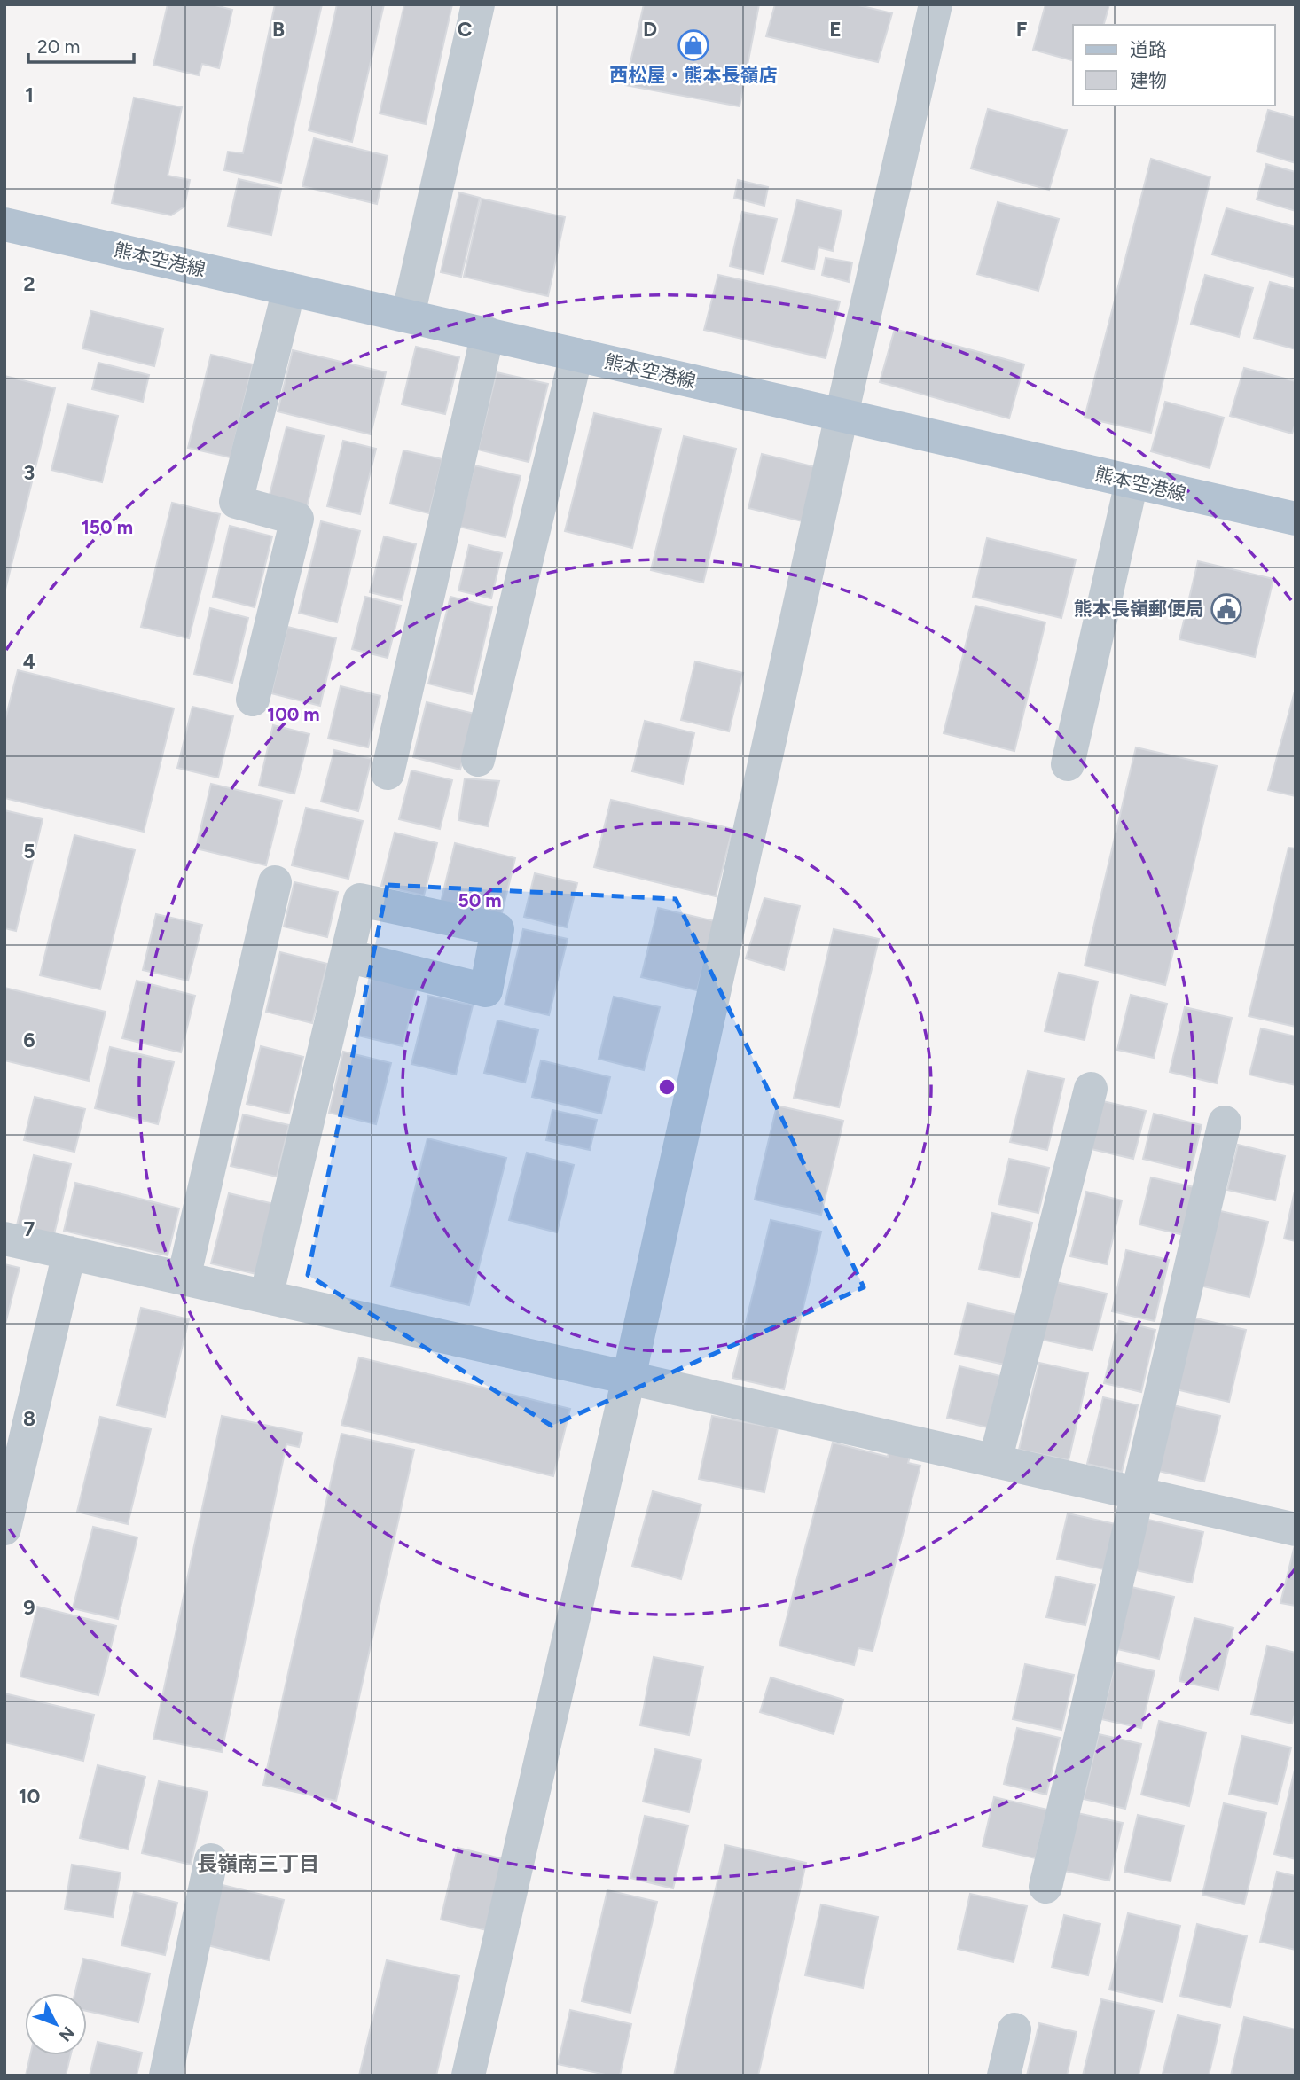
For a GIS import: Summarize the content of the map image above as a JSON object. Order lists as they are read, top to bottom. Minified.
{"streets":{"main road":["熊本空港線"]},"districts":["長嶺南三丁目"],"places":{"shop":["西松屋・熊本長嶺店"],"public building":["熊本長嶺郵便局"]},"legend":["道路","建物"],"scale_bar":"20 m","north":"bottom right","grid":{"columns":["B","C","D","E","F"],"rows":["1","2","3","4","5","6","7","8","9","10"]},"rings":["150 m","100 m","50 m"]}
